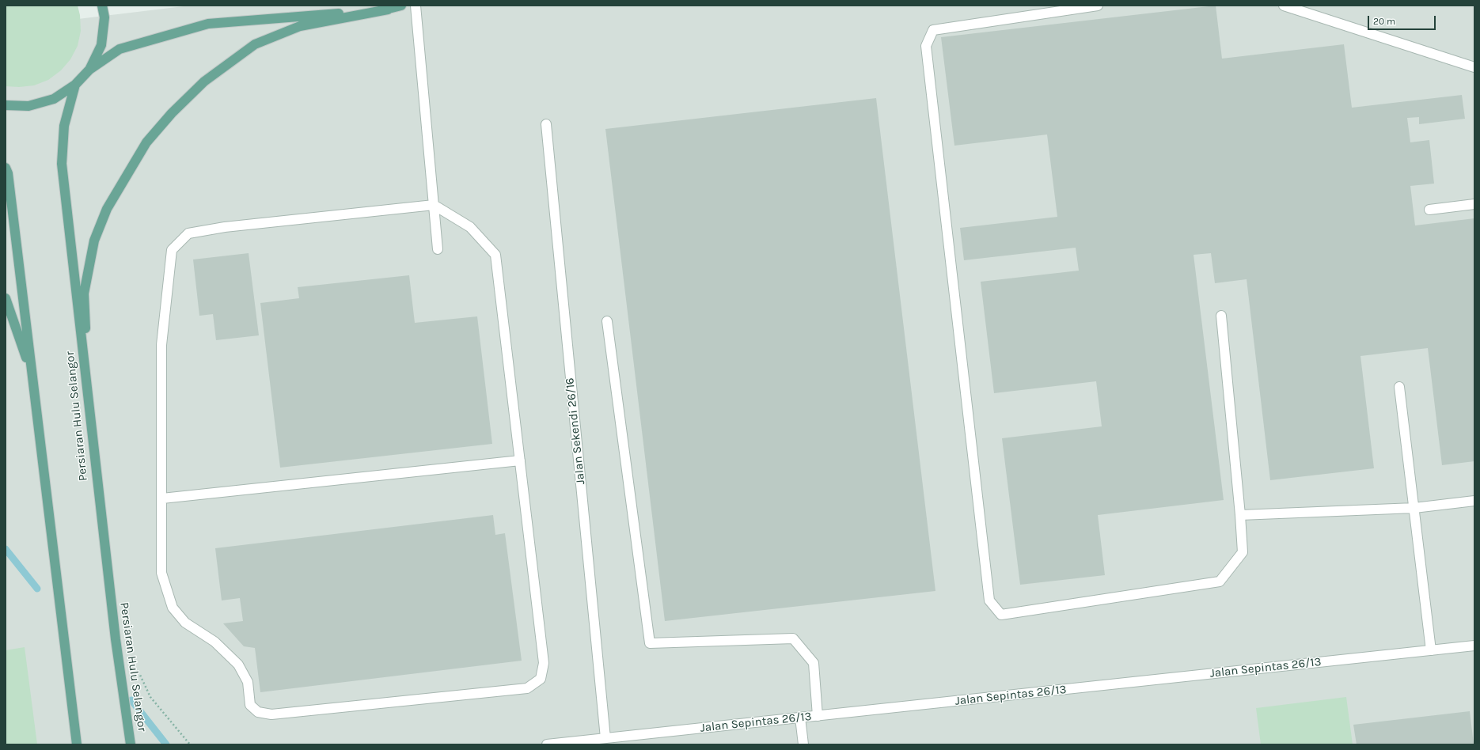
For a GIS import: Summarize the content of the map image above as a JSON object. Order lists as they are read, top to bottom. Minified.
{"streets":{"main road":["Persiaran Hulu Selangor"],"street":["Jalan Sekendi 26/16","Jalan Sepintas 26/13"]},"crossings":[["Jalan Sekendi 26/16","Jalan Sepintas 26/13"]],"scale_bar":"20 m"}
